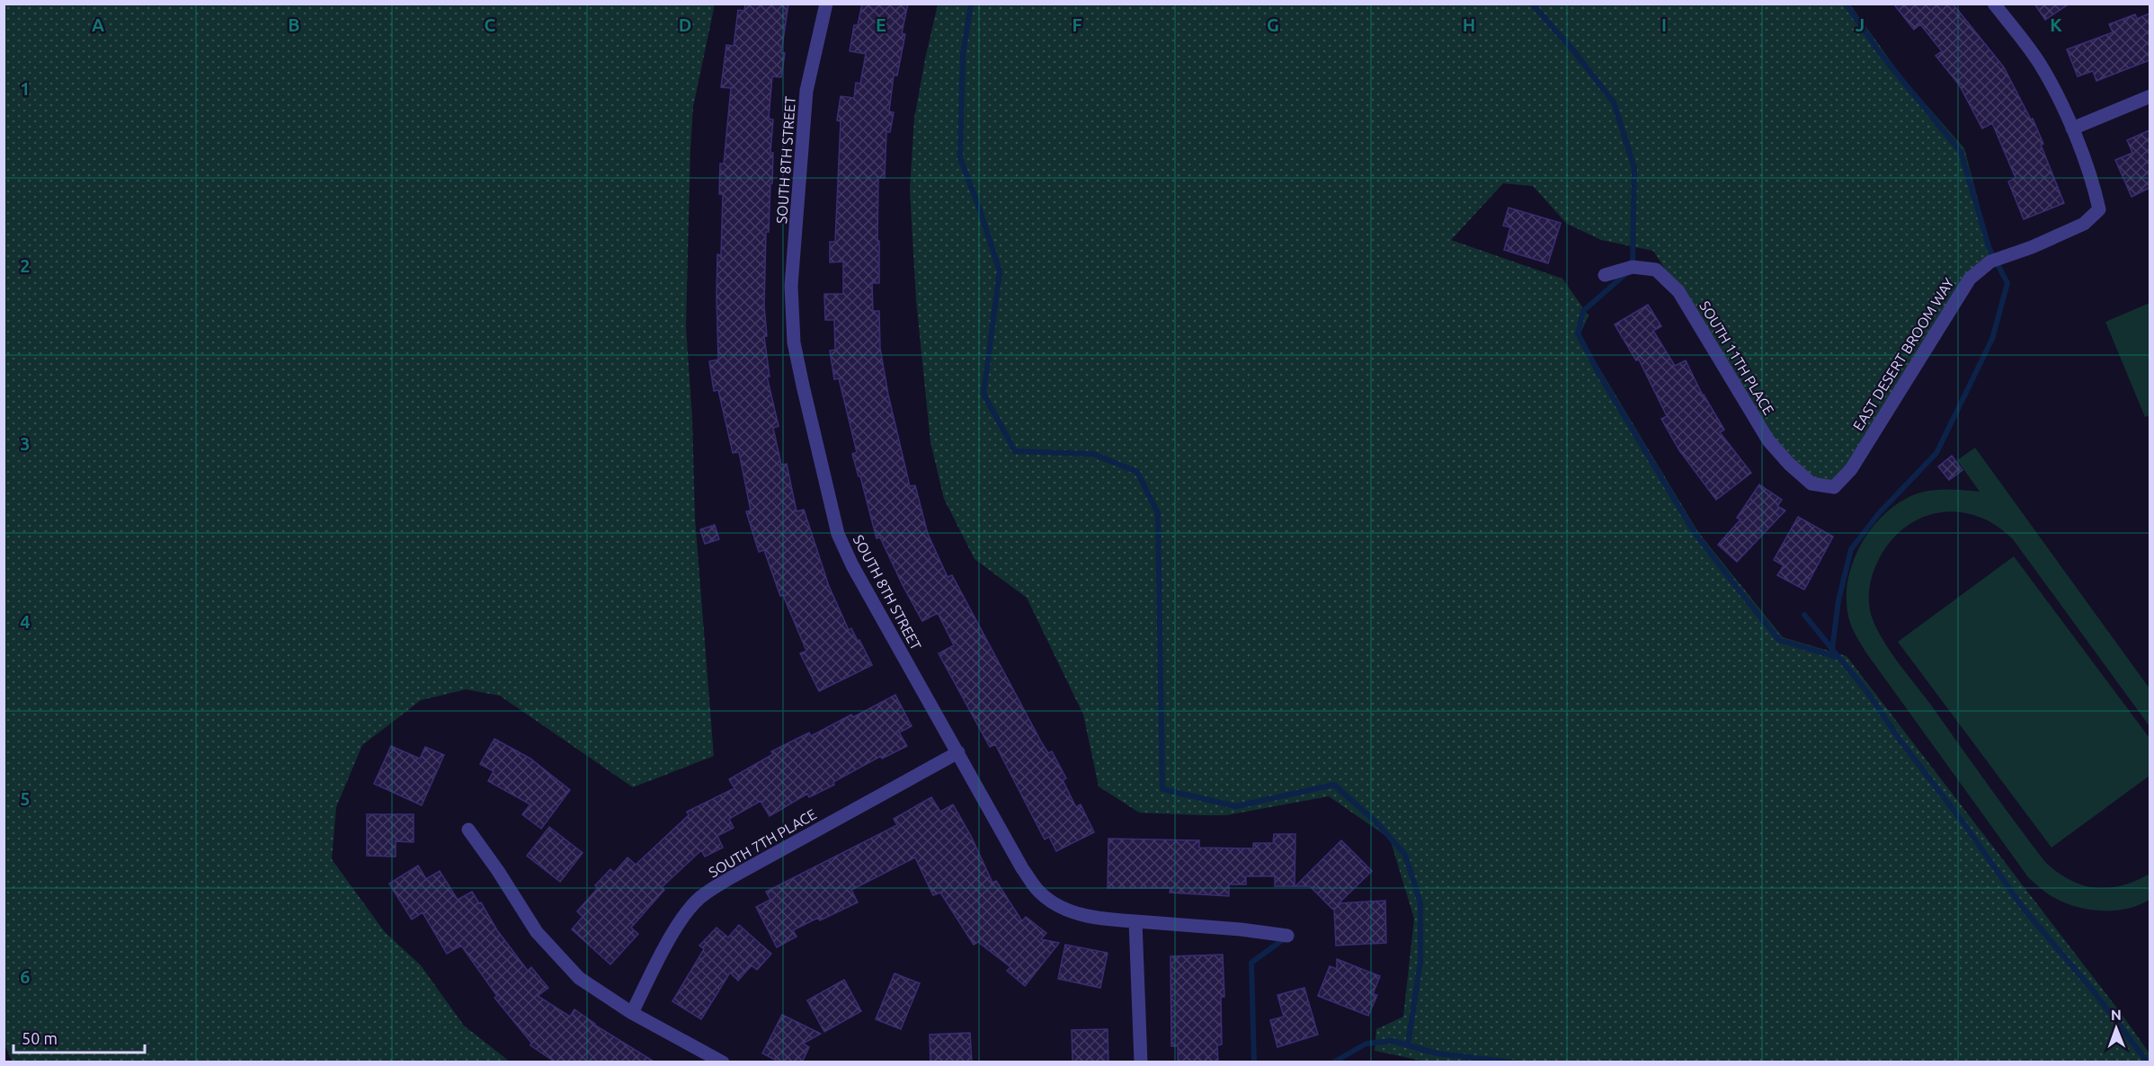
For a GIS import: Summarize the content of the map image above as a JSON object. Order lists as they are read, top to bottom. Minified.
{"streets":{"street":["SOUTH 8TH STREET","EAST DESERT BROOM WAY","SOUTH 11TH PLACE","SOUTH 7TH PLACE"]},"crossings":[["SOUTH 8TH STREET","SOUTH 7TH PLACE"],["EAST DESERT BROOM WAY","SOUTH 11TH PLACE"]],"scale_bar":"50 m","north":"top","grid":{"columns":["A","B","C","D","E","F","G","H","I","J","K"],"rows":["1","2","3","4","5","6"]}}
